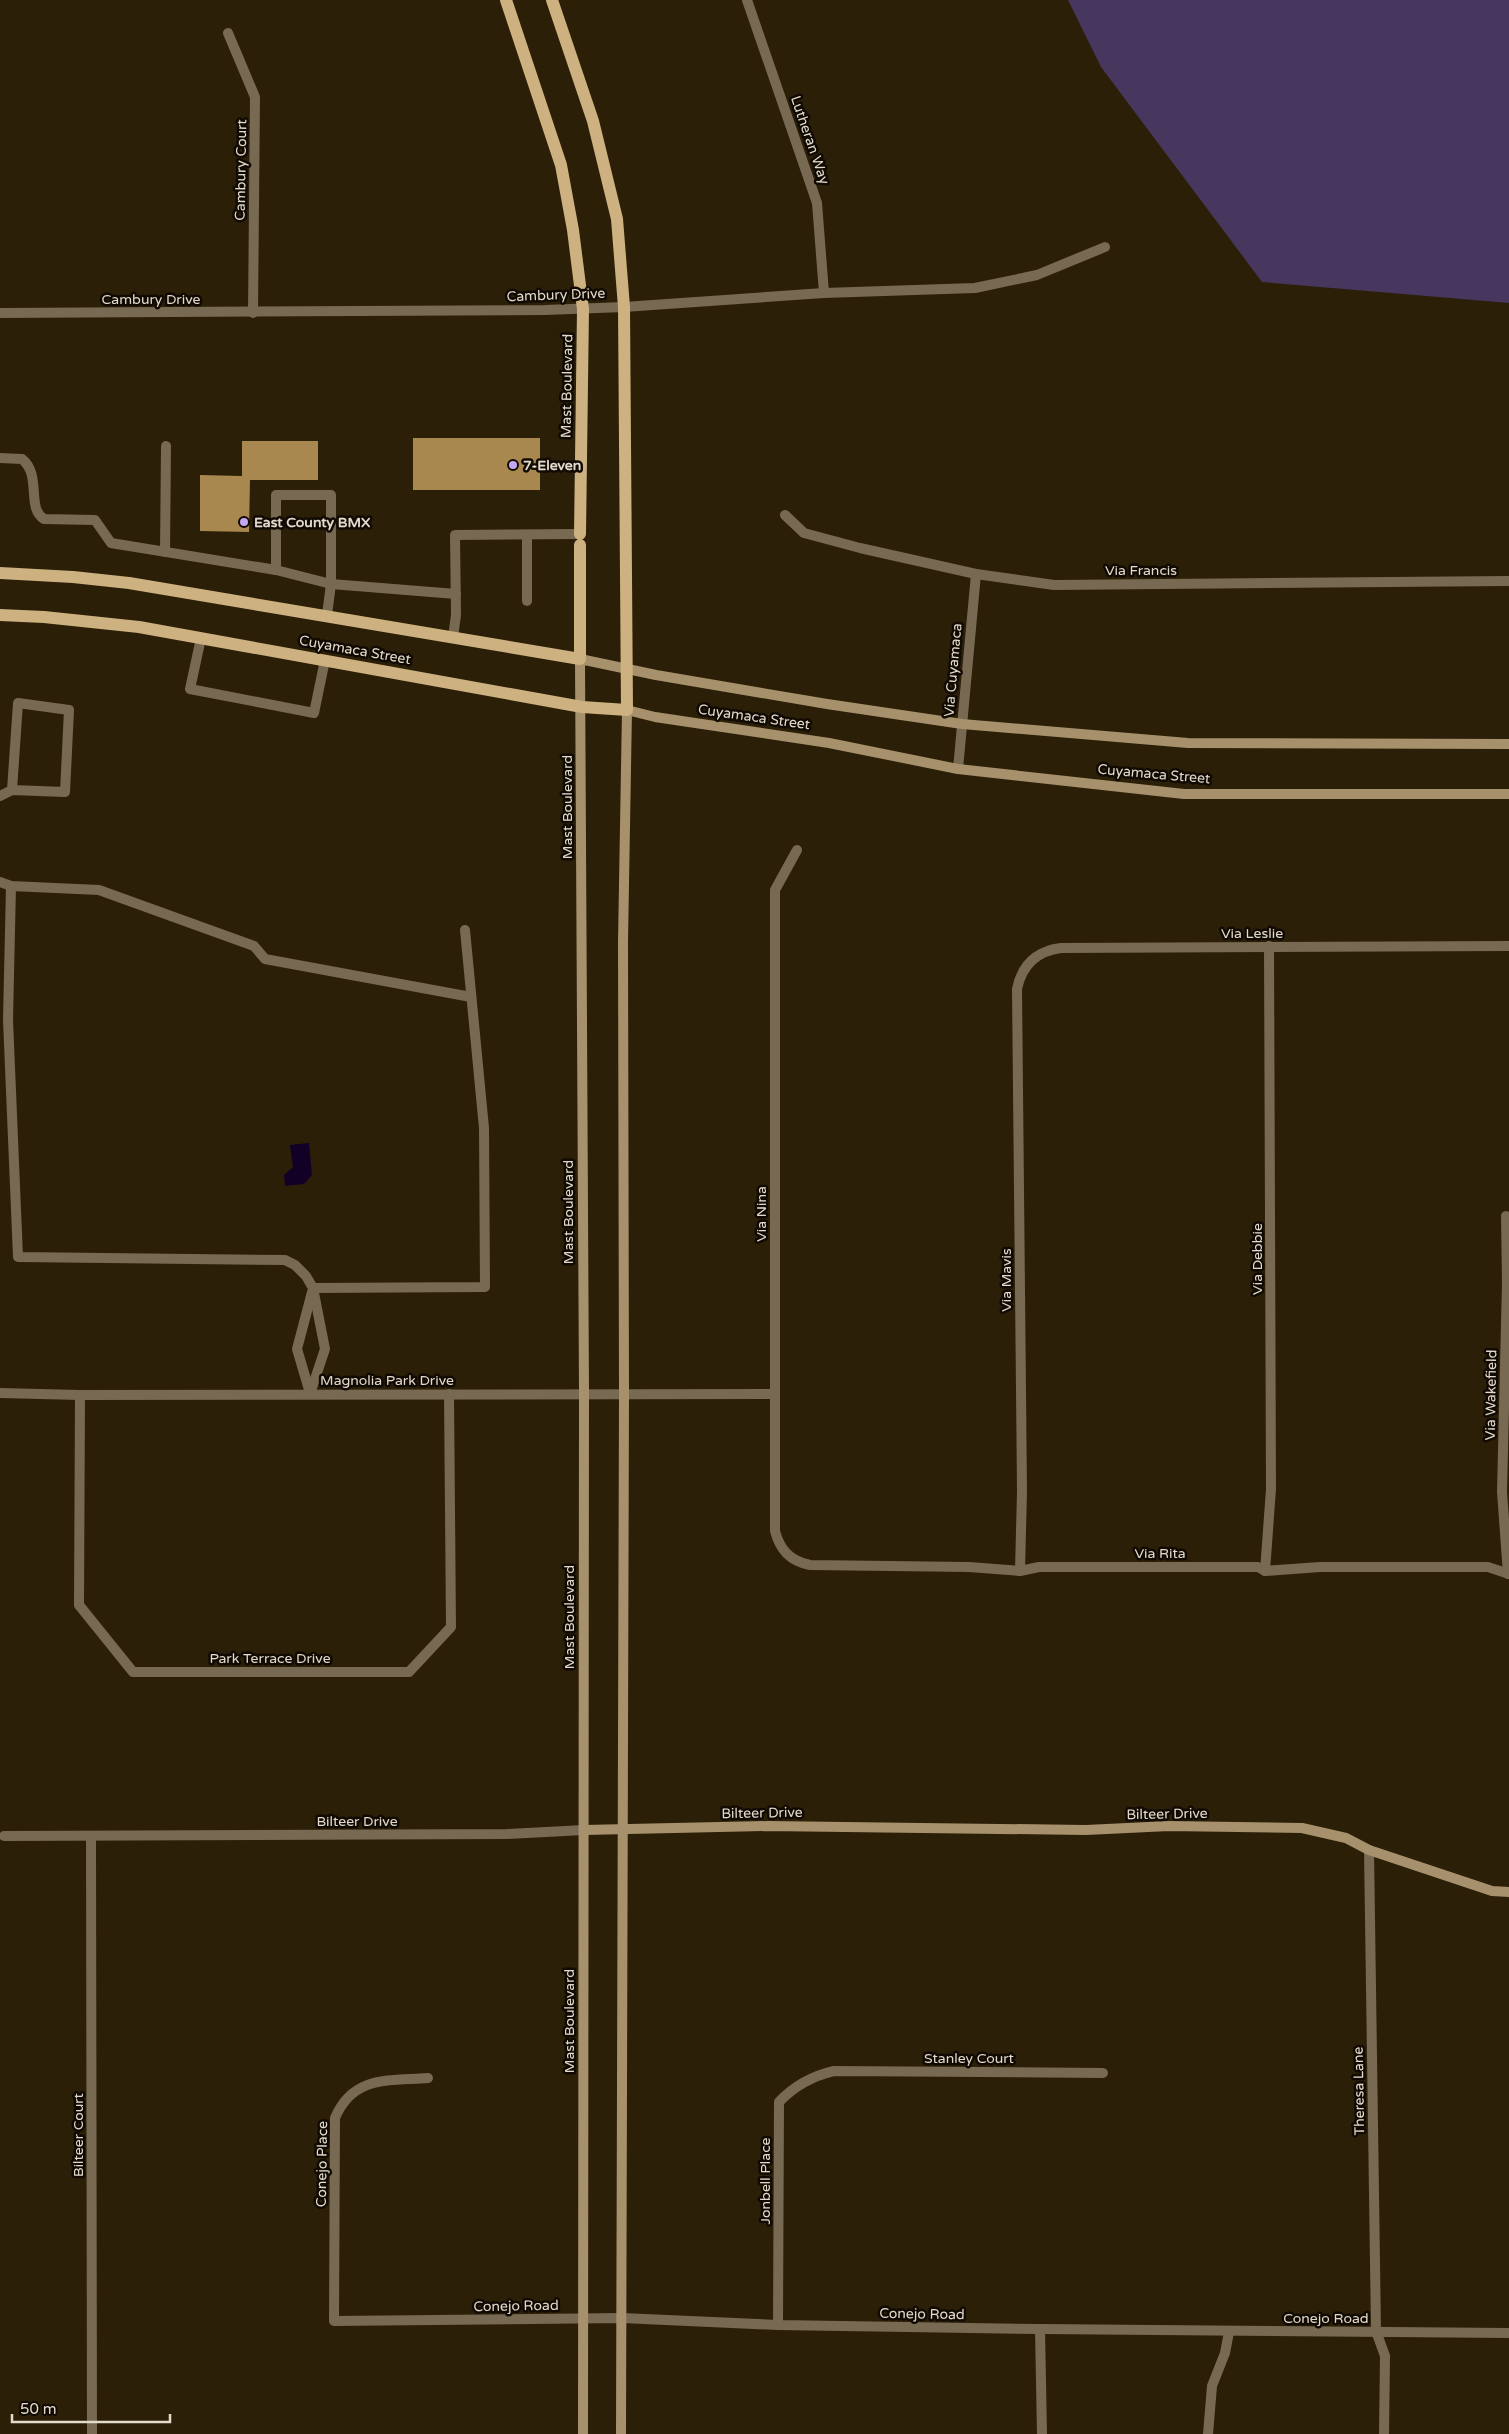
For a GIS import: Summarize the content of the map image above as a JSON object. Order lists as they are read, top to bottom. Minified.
{"streets":{"main road":["Mast Boulevard","Cuyamaca Street","Bilteer Drive"],"street":["Lutheran Way","Cambury Court","Cambury Drive","Via Francis","Via Cuyamaca","Via Leslie","Via Nina","Via Debbie","Via Mavis","Magnolia Park Drive","Via Wakefield","Via Rita","Park Terrace Drive","Stanley Court","Theresa Lane","Bilteer Court","Conejo Place","Jonbell Place","Conejo Road"]},"crossings":[["Lutheran Way","Cambury Drive"],["Cambury Court","Cambury Drive"],["Cambury Drive","Mast Boulevard"],["Mast Boulevard","Cuyamaca Street"],["Mast Boulevard","Magnolia Park Drive"],["Mast Boulevard","Bilteer Drive"],["Mast Boulevard","Conejo Road"],["Via Francis","Via Cuyamaca"],["Cuyamaca Street","Via Cuyamaca"],["Via Leslie","Via Debbie"],["Via Leslie","Via Mavis"],["Via Nina","Magnolia Park Drive"],["Via Nina","Via Rita"],["Via Debbie","Via Rita"],["Via Mavis","Via Rita"],["Magnolia Park Drive","Park Terrace Drive"],["Via Wakefield","Via Rita"],["Bilteer Drive","Theresa Lane"],["Bilteer Drive","Bilteer Court"],["Stanley Court","Jonbell Place"],["Theresa Lane","Conejo Road"],["Conejo Place","Conejo Road"],["Jonbell Place","Conejo Road"]],"places":["7-Eleven","East County BMX"],"scale_bar":"50 m"}
